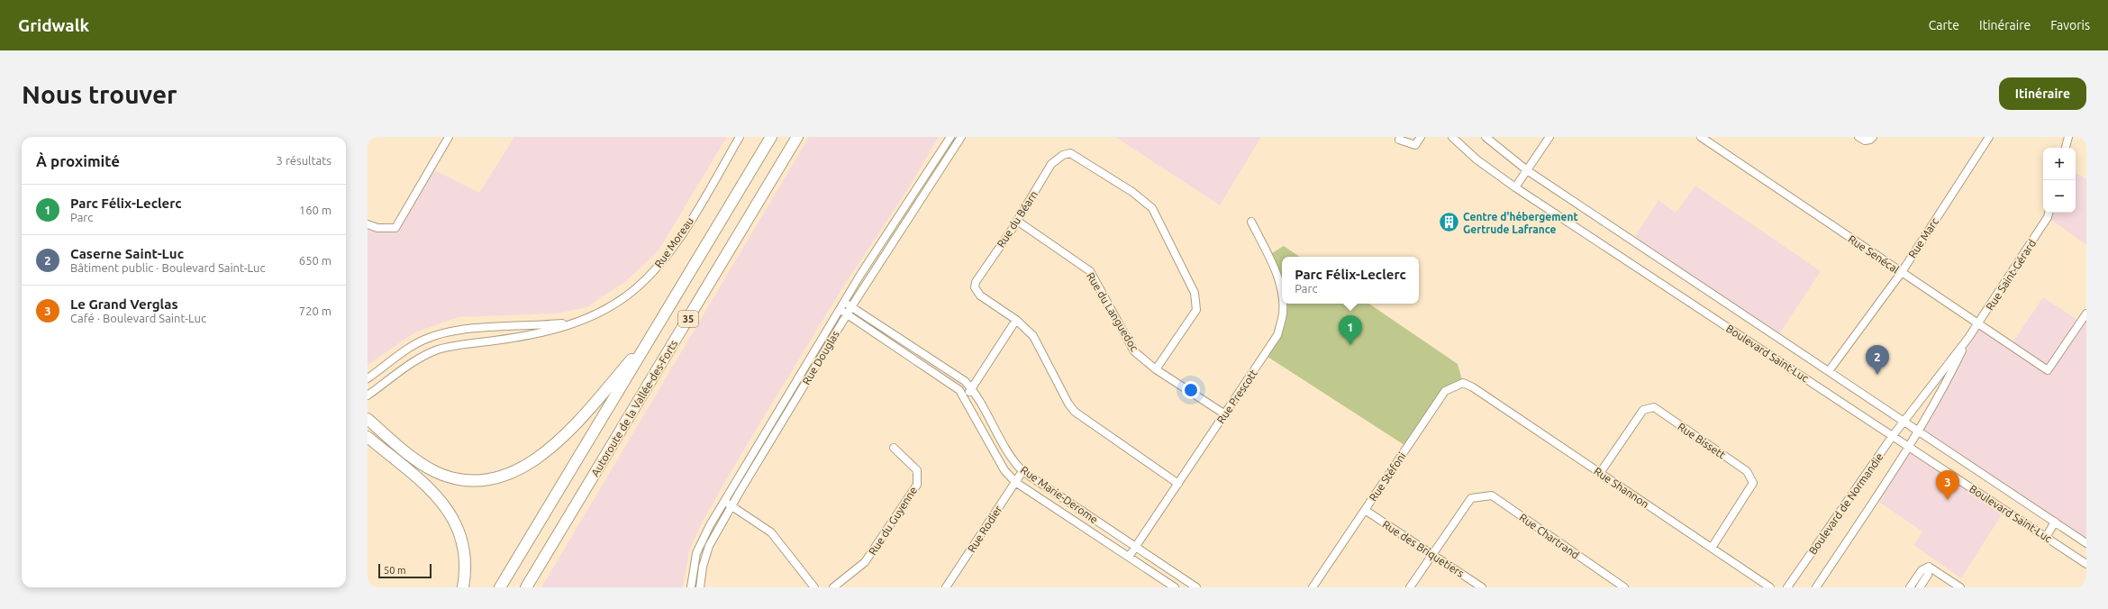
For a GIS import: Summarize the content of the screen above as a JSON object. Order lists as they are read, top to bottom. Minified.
{"streets":{"highway":["35","Autoroute de la Vallée-des-Forts"],"street":["Rue du Béarn","Rue Marc","Rue Moreau","Rue Senécal","Rue Saint-Gérard","Rue du Languedoc","Boulevard Saint-Luc","Rue Douglas","Rue Prescott","Rue Bissett","Rue Stéfoni","Rue Shannon","Rue Marie-Derome","Boulevard de Normandie","Rue du Guyenne","Rue Rodier","Rue Chartrand","Rue des Briquetiers"]},"crossings":[["Rue du Béarn","Rue du Languedoc"],["Rue du Béarn","Rue Prescott"],["Rue Marc","Rue Senécal"],["Rue Marc","Boulevard Saint-Luc"],["Rue Senécal","Rue Saint-Gérard"],["Rue Saint-Gérard","Boulevard Saint-Luc"],["Rue Saint-Gérard","Boulevard de Normandie"],["Rue du Languedoc","Rue Prescott"],["Boulevard Saint-Luc","Boulevard de Normandie"],["Rue Douglas","Rue Marie-Derome"],["Rue Prescott","Rue Marie-Derome"],["Rue Bissett","Rue Shannon"],["Rue Stéfoni","Rue Shannon"],["Rue Stéfoni","Rue des Briquetiers"],["Rue Marie-Derome","Rue Rodier"],["Rue Chartrand","Rue des Briquetiers"]],"places":{"building":["Centre d'hébergement Gertrude Lafrance"]},"scale_bar":"50 m","page":{"header":"Gridwalk","nav":["Carte","Itinéraire","Favoris"],"buttons":"Itinéraire","title":"Nous trouver","heading":["À proximité","3 résultats"],"map_buttons":["+","−"],"list":[{"mark":"1","name":"Parc Félix-Leclerc","note":"Parc","value":"160 m"},{"mark":"2","name":"Caserne Saint-Luc","note":"Bâtiment public · Boulevard Saint-Luc","value":"650 m"},{"mark":"3","name":"Le Grand Verglas","note":"Café · Boulevard Saint-Luc","value":"720 m"}],"popup":["Parc Félix-Leclerc","Parc"],"pins":["1","2","3"],"scale":"50 m"}}
